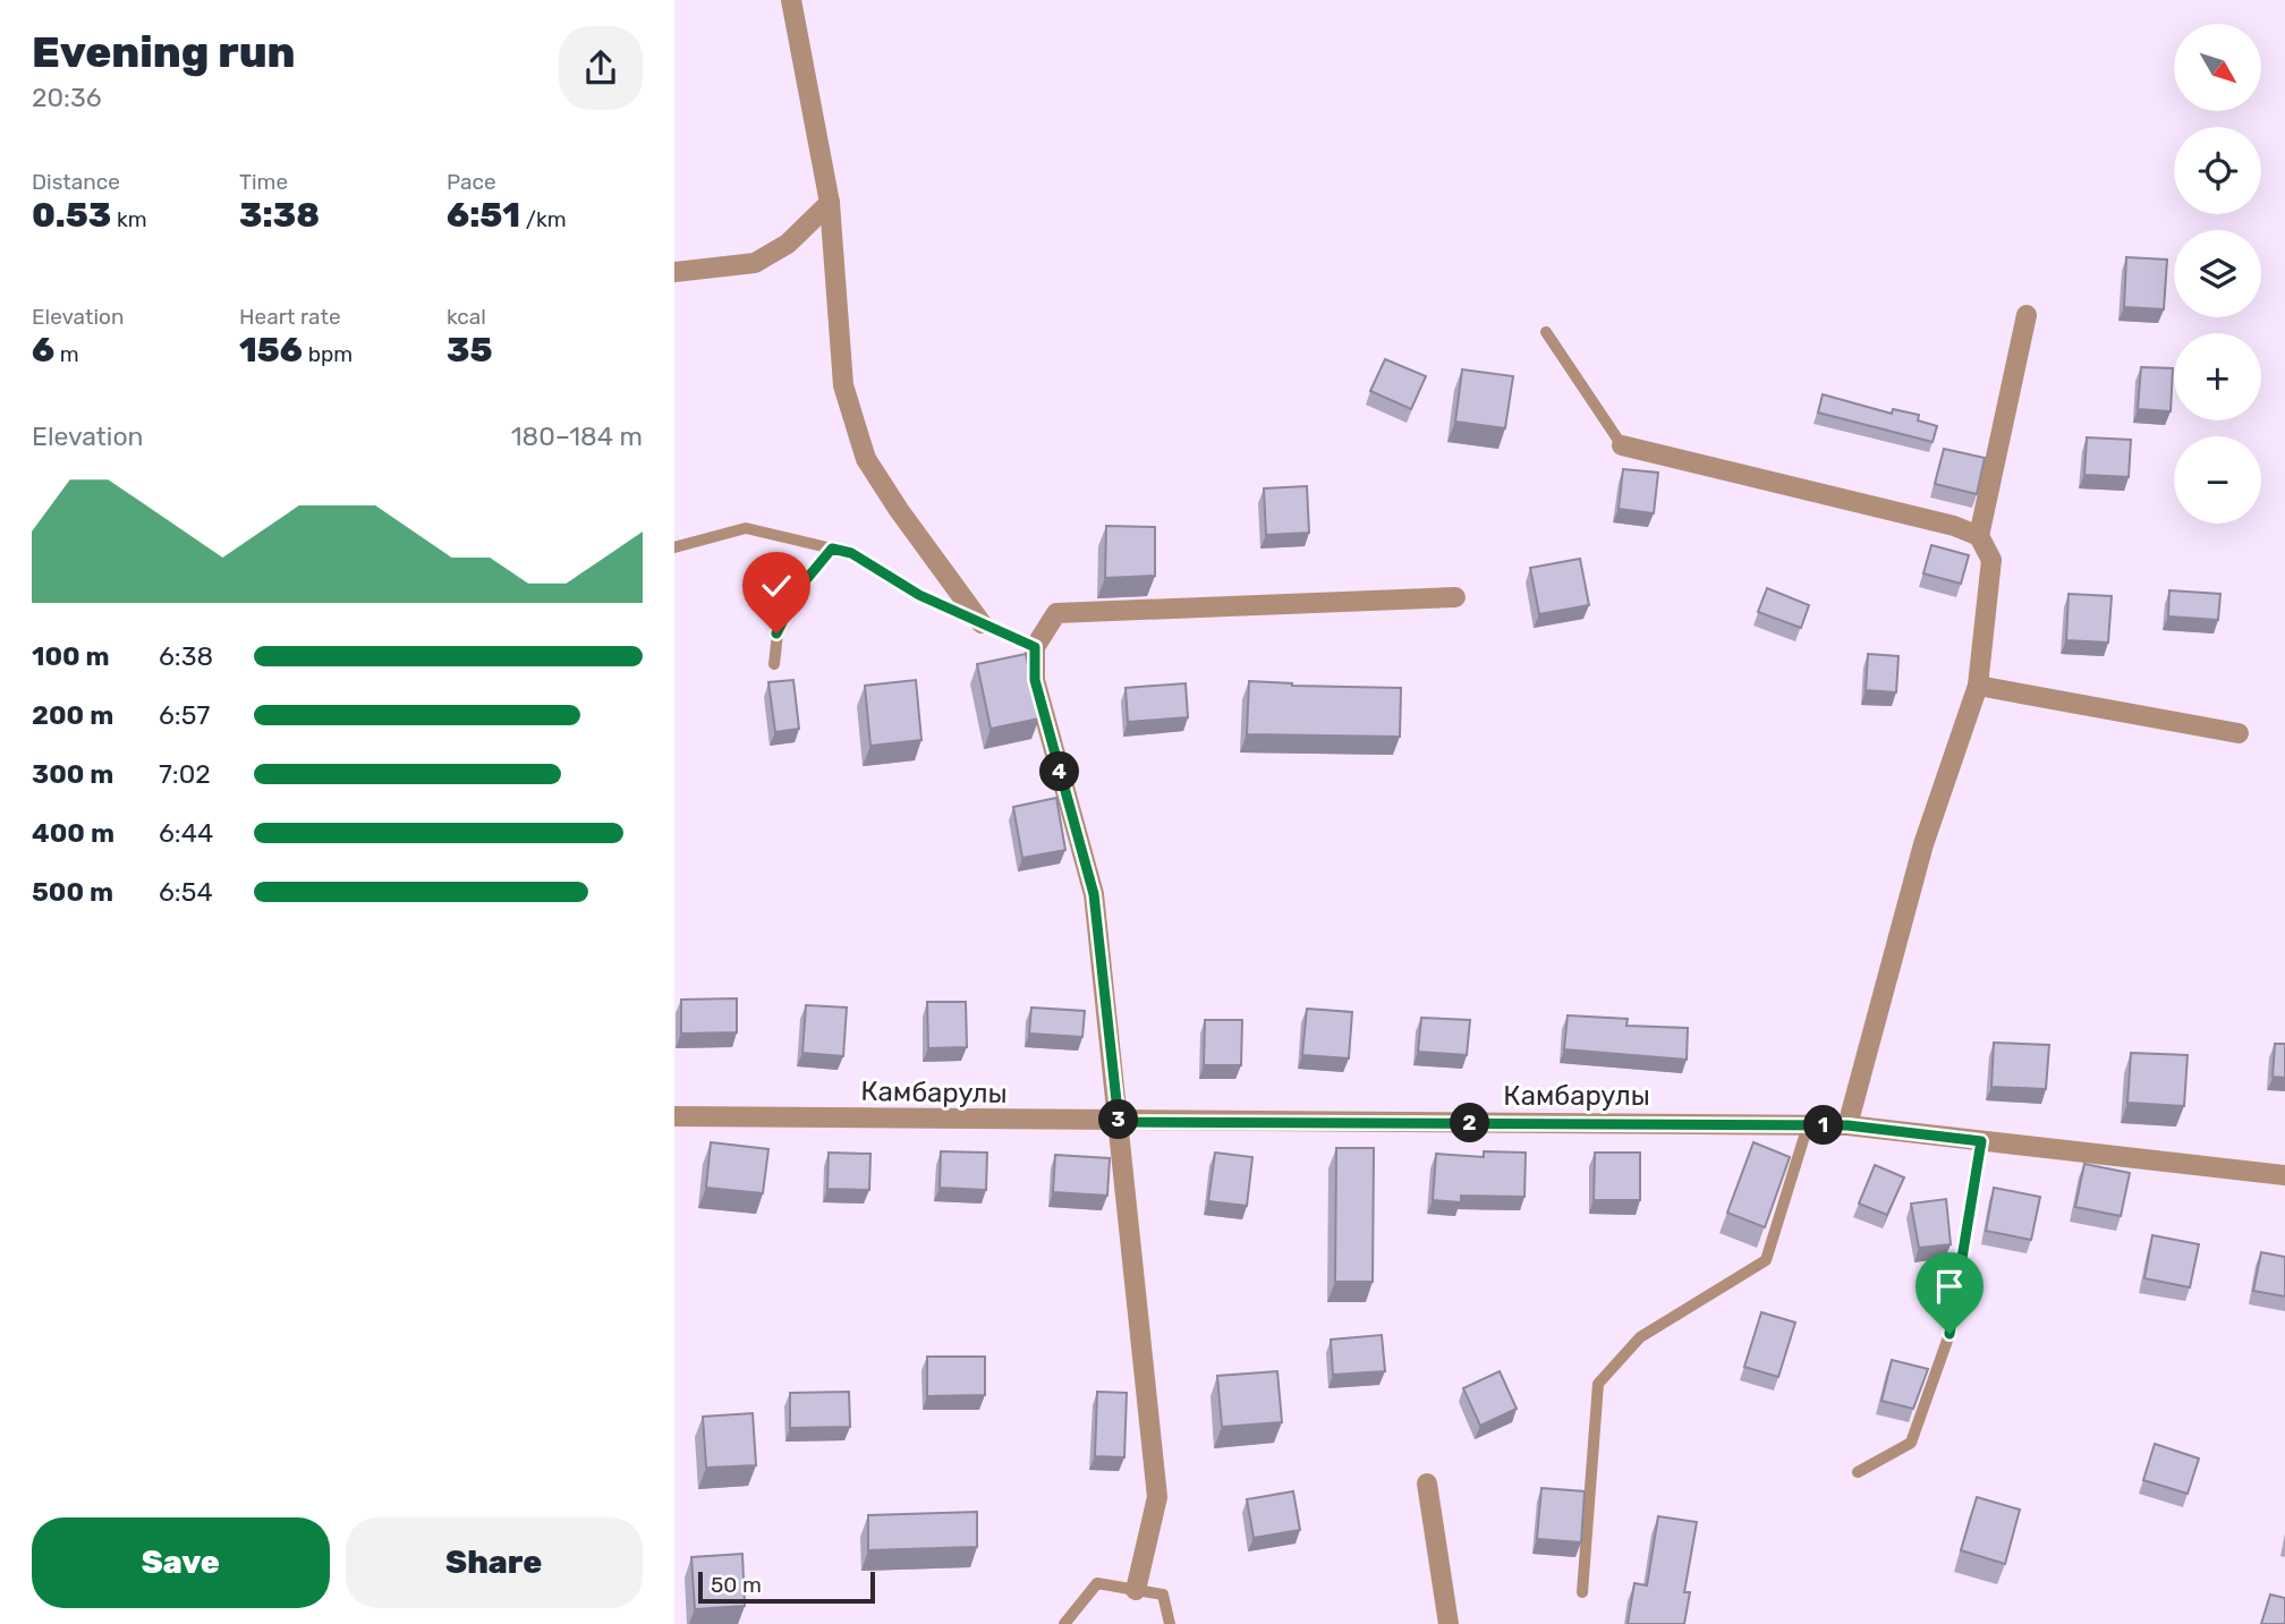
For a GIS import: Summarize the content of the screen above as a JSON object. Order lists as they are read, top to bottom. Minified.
{"streets":{"street":["Камбарулы"]},"scale_bar":"50 m","north":"bottom right","page":{"heading":["Evening run","20:36"],"map_buttons":["+","−"],"stats":[["Distance","0.53 km"],["Time","3:38"],["Pace","6:51 /km"],["Elevation","6 m"],["Heart rate","156 bpm"],["kcal","35"]],"chart":["Elevation","180–184 m"],"list":[{"name":"100 m","note":"6:38"},{"name":"200 m","note":"6:57"},{"name":"300 m","note":"7:02"},{"name":"400 m","note":"6:44"},{"name":"500 m","note":"6:54"}],"pins":["4","3","2","1"],"buttons":["Save","Share"],"scale":"50 m"}}
